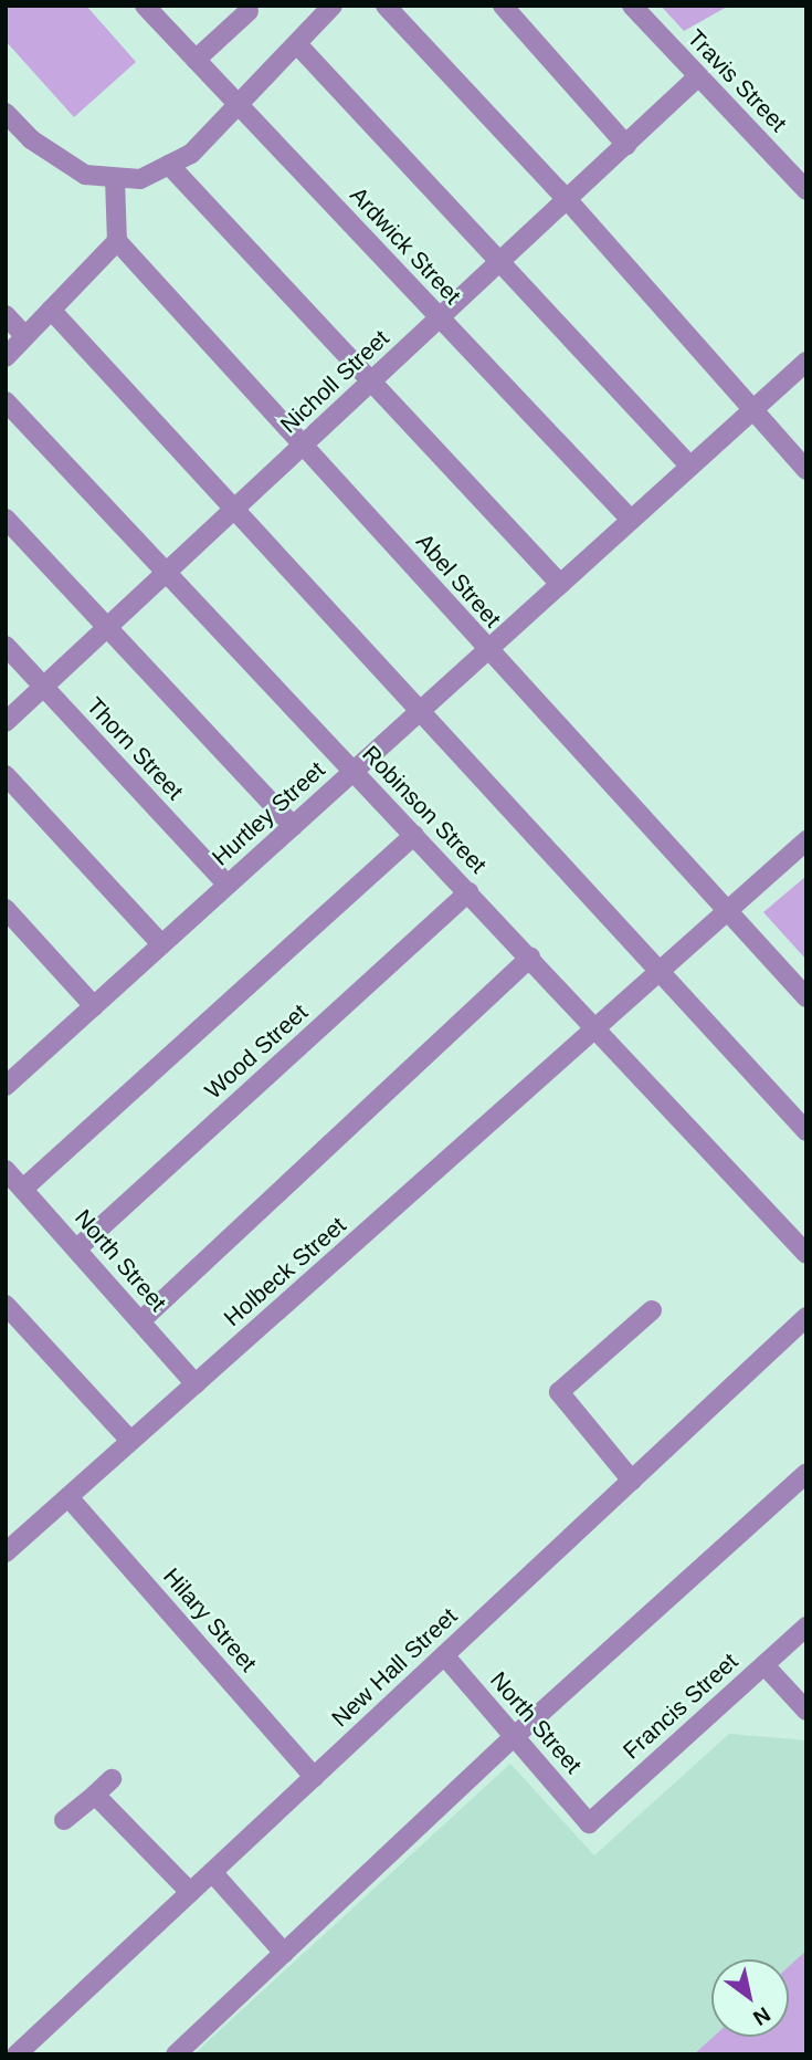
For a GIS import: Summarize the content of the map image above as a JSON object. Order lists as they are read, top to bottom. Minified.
{"streets":{"street":["Travis Street","Ardwick Street","Nicholl Street","Abel Street","Thorn Street","Robinson Street","Hurtley Street","Wood Street","North Street","Holbeck Street","Hilary Street","New Hall Street","Francis Street"]},"crossings":[["Travis Street","Nicholl Street"],["Ardwick Street","Nicholl Street"],["Ardwick Street","Hurtley Street"],["Nicholl Street","Abel Street"],["Nicholl Street","Thorn Street"],["Nicholl Street","Robinson Street"],["Abel Street","Hurtley Street"],["Abel Street","Holbeck Street"],["Thorn Street","Hurtley Street"],["Robinson Street","Hurtley Street"],["Robinson Street","Wood Street"],["Robinson Street","Holbeck Street"],["Wood Street","North Street"],["North Street","Holbeck Street"],["North Street","New Hall Street"],["North Street","Francis Street"],["Holbeck Street","Hilary Street"],["Hilary Street","New Hall Street"]],"north":"bottom right"}
